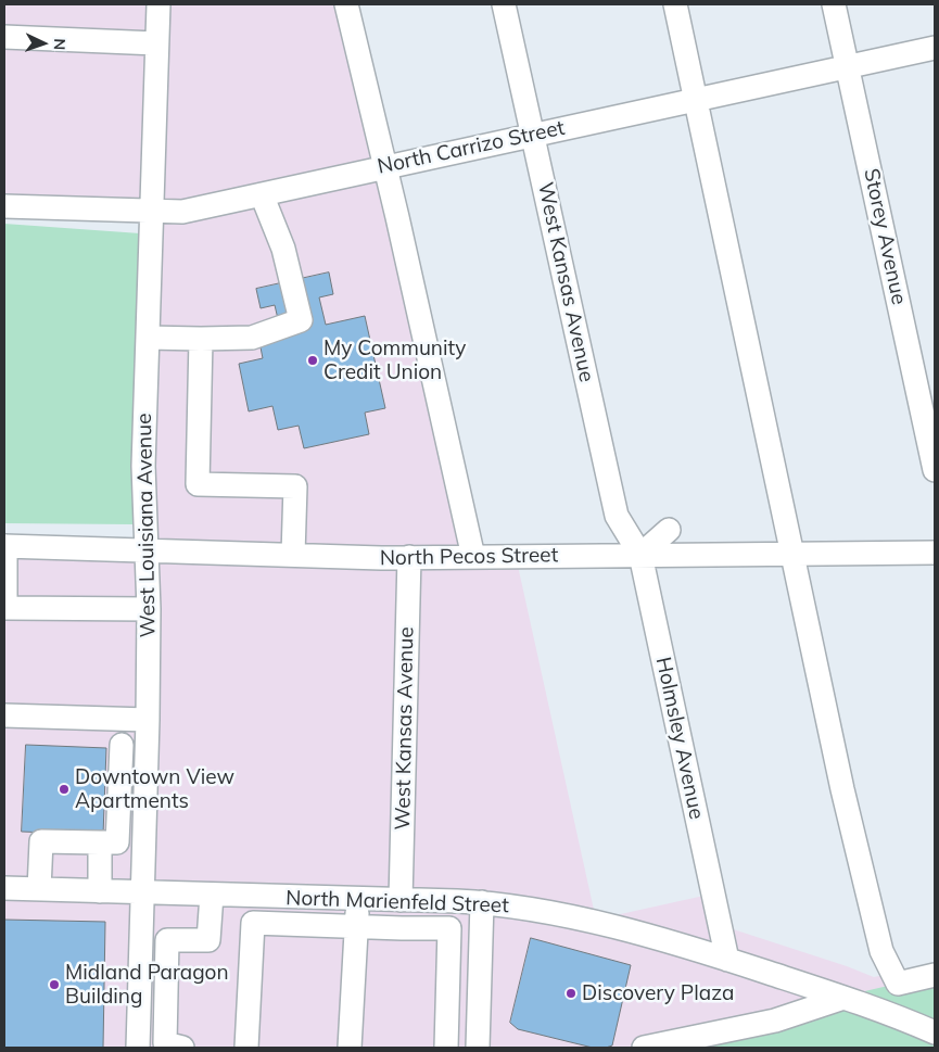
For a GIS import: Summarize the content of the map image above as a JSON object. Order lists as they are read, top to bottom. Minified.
{"streets":{"street":["North Carrizo Street","Storey Avenue","West Kansas Avenue","West Louisiana Avenue","North Pecos Street","Holmsley Avenue","North Marienfeld Street"]},"crossings":[["North Carrizo Street","Storey Avenue"],["North Carrizo Street","West Kansas Avenue"],["North Carrizo Street","West Louisiana Avenue"],["West Kansas Avenue","North Pecos Street"],["West Kansas Avenue","Holmsley Avenue"],["West Kansas Avenue","North Marienfeld Street"],["West Louisiana Avenue","North Pecos Street"],["West Louisiana Avenue","North Marienfeld Street"],["North Pecos Street","Holmsley Avenue"],["Holmsley Avenue","North Marienfeld Street"]],"places":["My Community Credit Union","Downtown View Apartments","Midland Paragon Building","Discovery Plaza"],"north":"right"}
